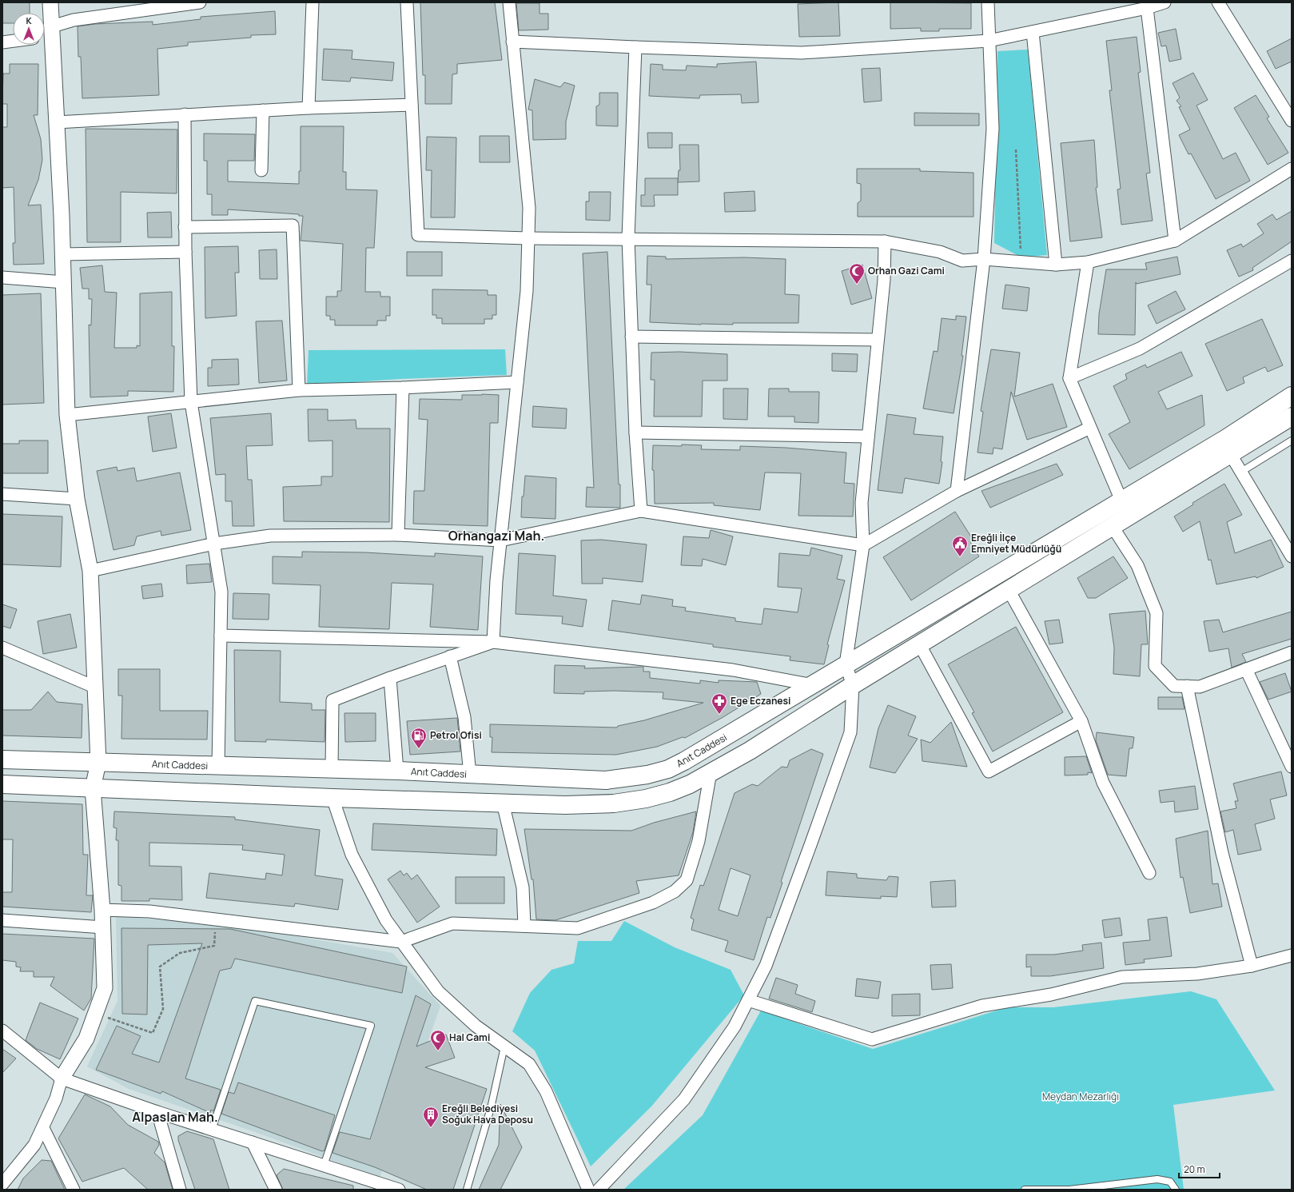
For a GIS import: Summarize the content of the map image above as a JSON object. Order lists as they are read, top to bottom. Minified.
{"streets":{"main road":["Anıt Caddesi"]},"districts":["Orhangazi Mah.","Alpaslan Mah."],"parks":["Meydan Mezarlığı"],"places":{"mosque":["Orhan Gazi Cami","Hal Cami"],"public building":["Ereğli İlçe Emniyet Müdürlüğü"],"pharmacy":["Ege Eczanesi"],"fuel station":["Petrol Ofisi"],"building":["Ereğli Belediyesi Soğuk Hava Deposu"]},"scale_bar":"20 m","north":"top"}
